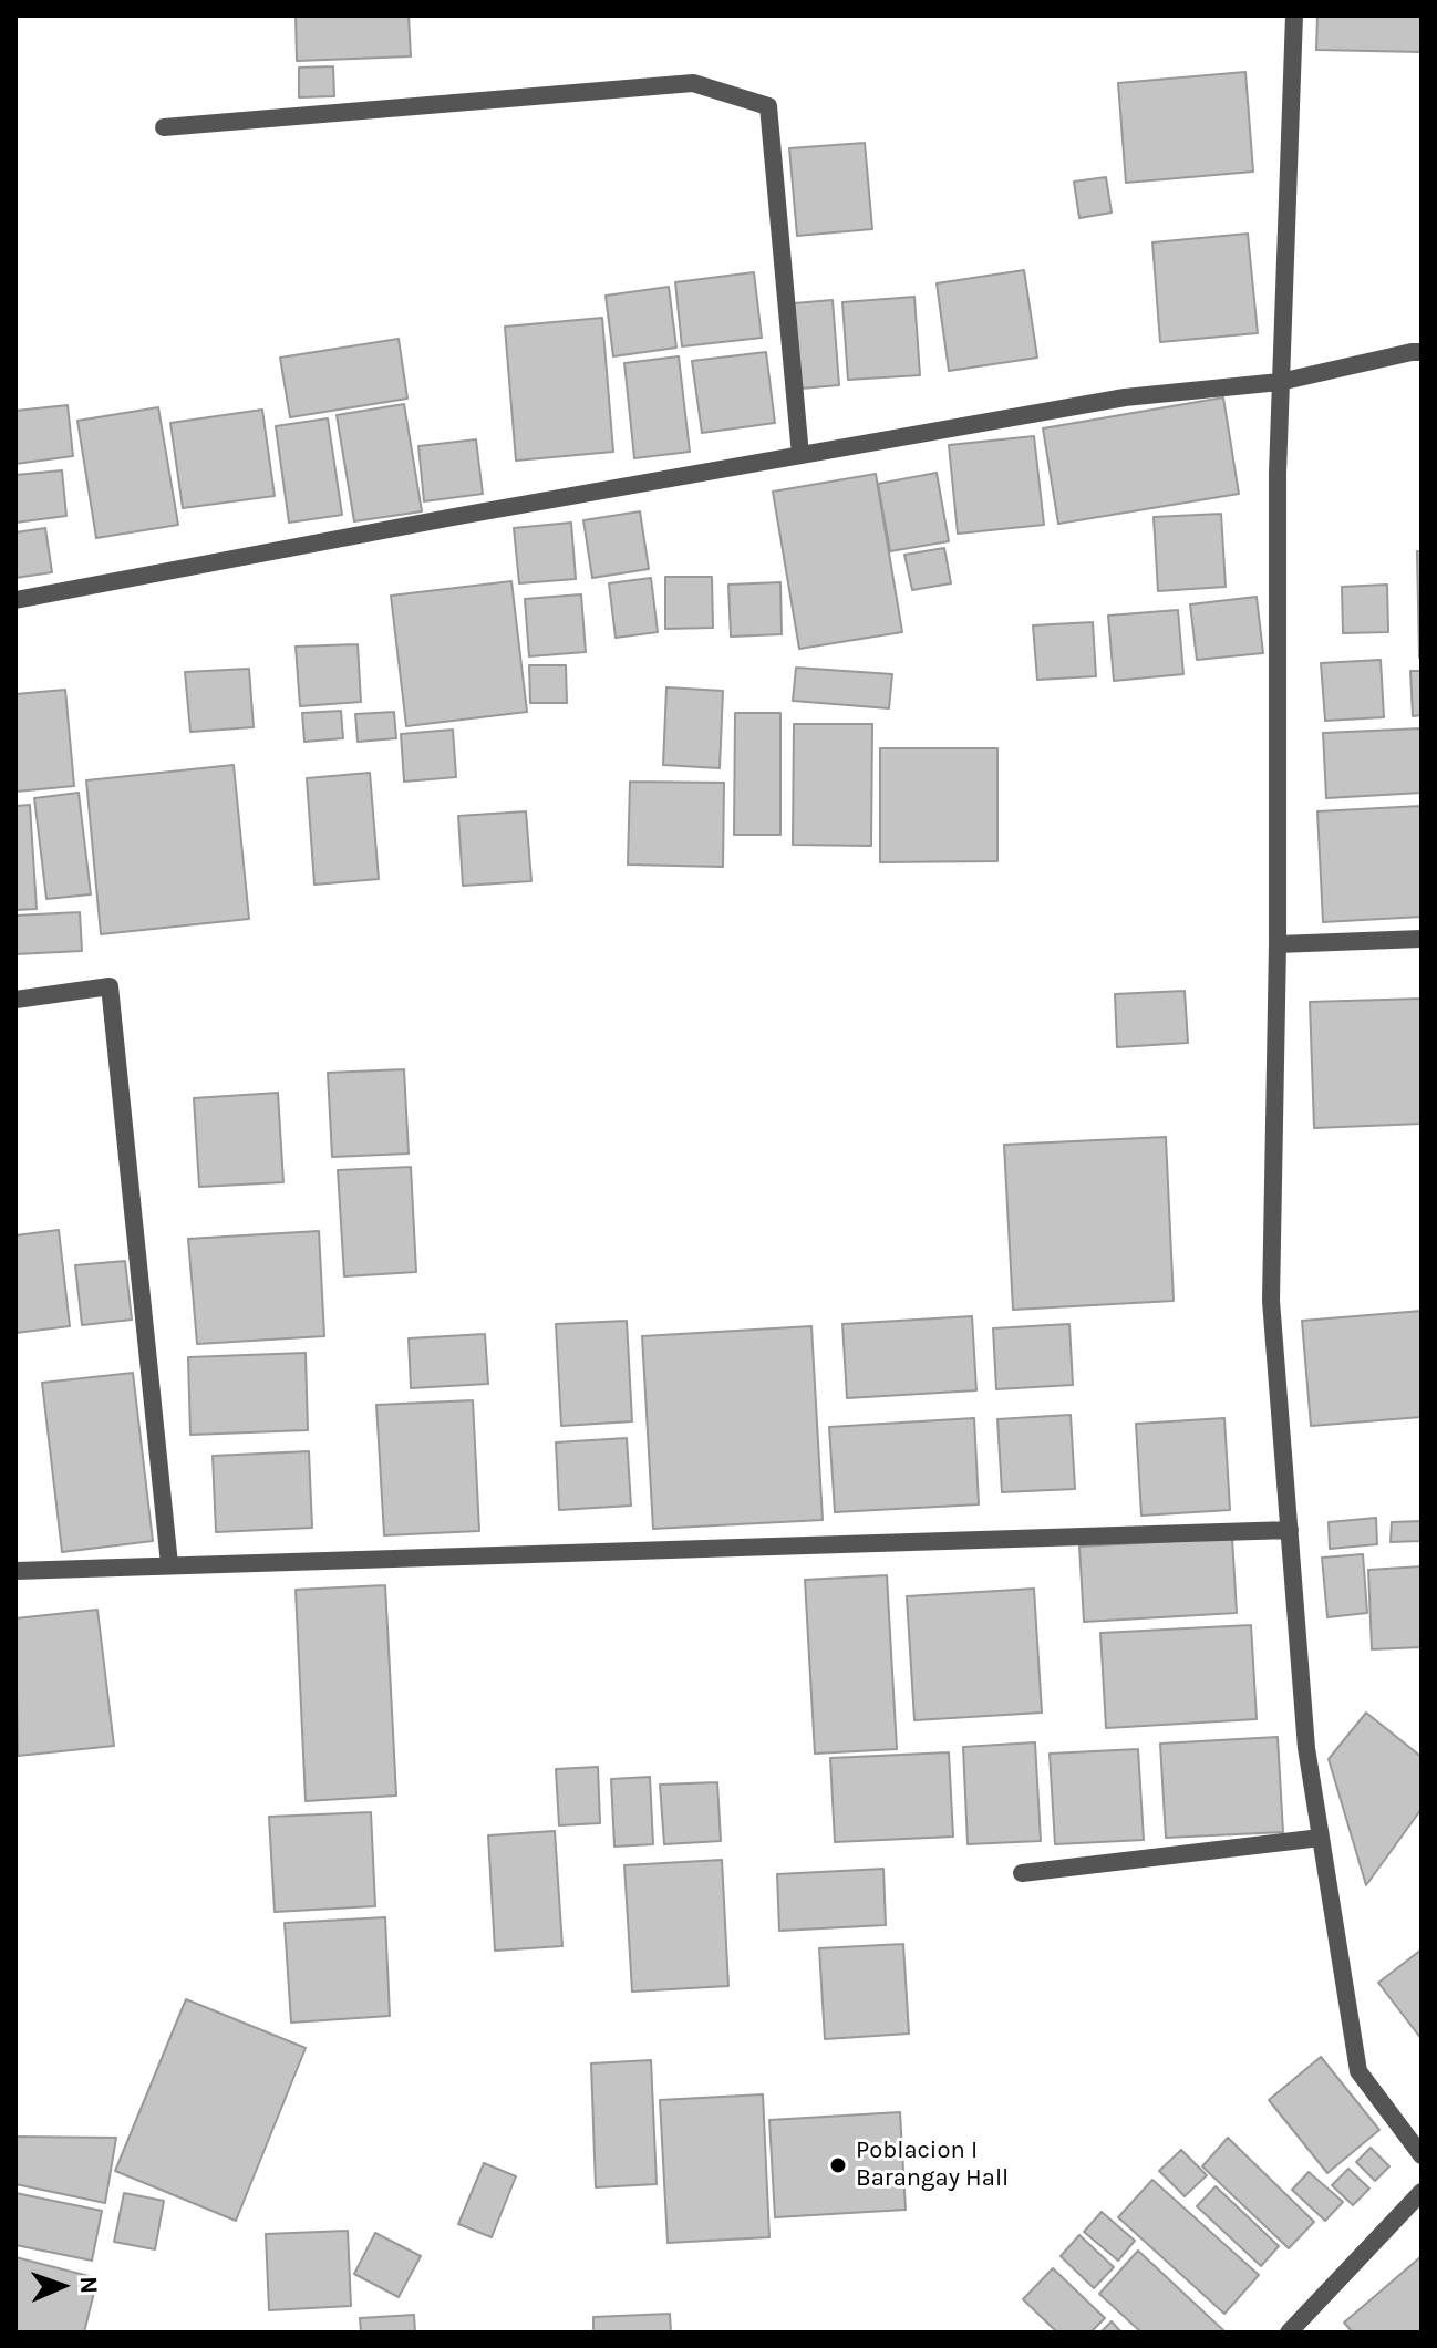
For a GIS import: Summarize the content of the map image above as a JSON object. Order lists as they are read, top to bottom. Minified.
{"places":["Poblacion I Barangay Hall"],"north":"right"}
